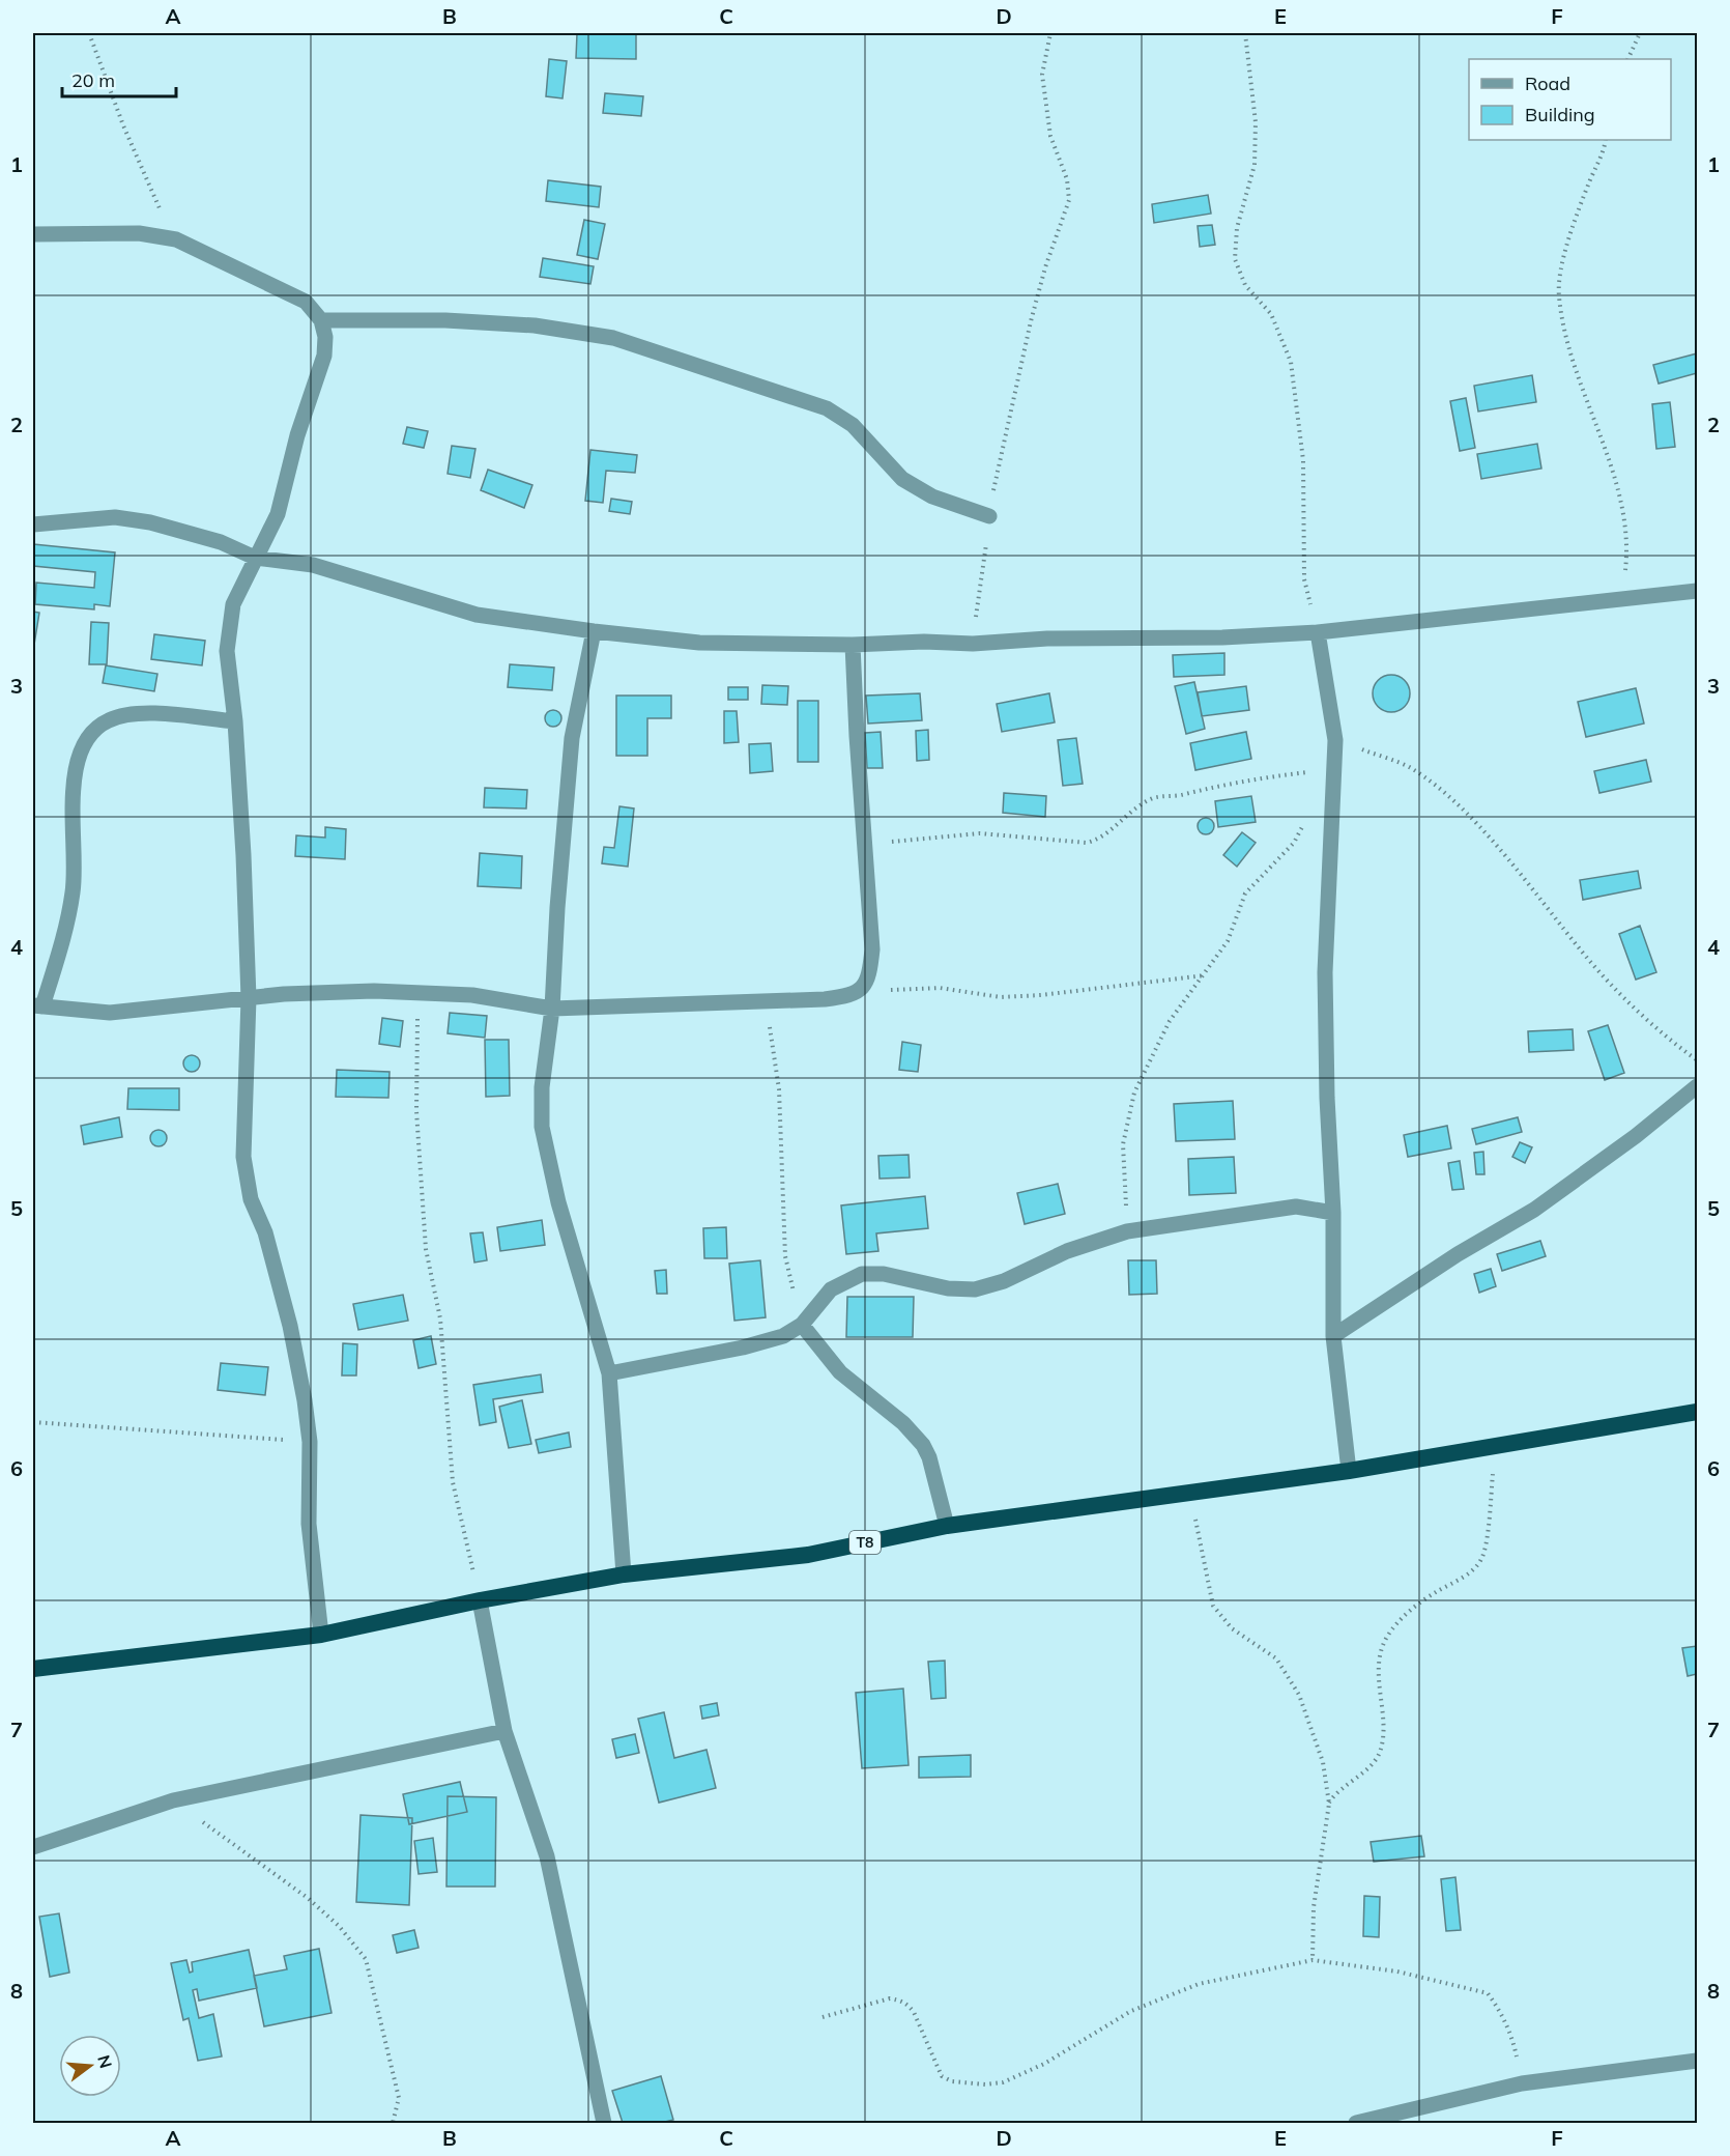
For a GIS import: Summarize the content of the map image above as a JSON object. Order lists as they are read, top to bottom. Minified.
{"streets":{"highway":["T8"]},"legend":["Road","Building"],"scale_bar":"20 m","north":"right","grid":{"columns":["A","B","C","D","E","F"],"rows":["1","2","3","4","5","6","7","8"]}}
